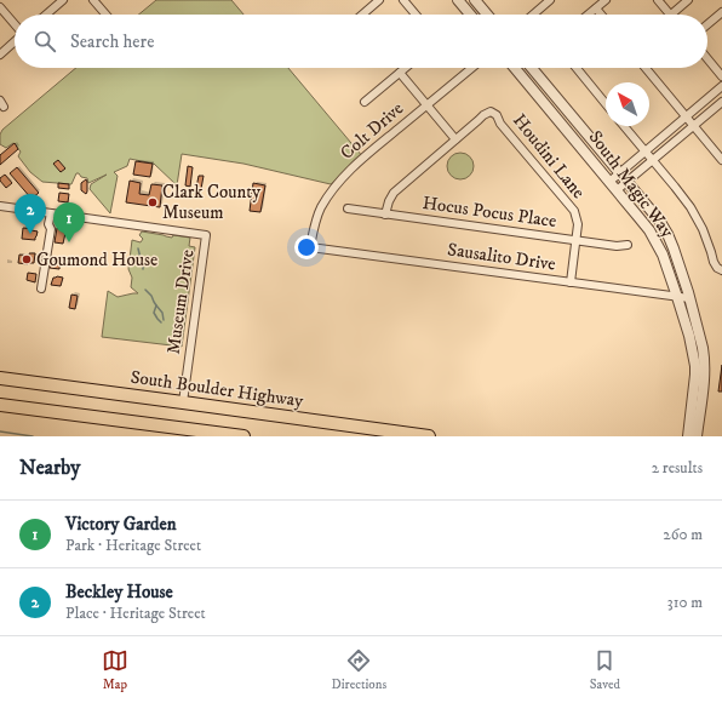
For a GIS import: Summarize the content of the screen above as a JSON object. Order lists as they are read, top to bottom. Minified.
{"streets":{"main road":["South Boulder Highway"],"street":["Colt Drive","Houdini Lane","South Magic Way","Hocus Pocus Place","Sausalito Drive","Museum Drive"]},"crossings":[["Colt Drive","Sausalito Drive"],["Houdini Lane","Hocus Pocus Place"],["Houdini Lane","Sausalito Drive"],["South Magic Way","Sausalito Drive"],["Museum Drive","South Boulder Highway"]],"places":["Clark County Museum","Goumond House"],"north":"top left","page":{"search":"Search here","pins":["2","1"],"heading":["Nearby","2 results"],"list":[{"mark":"1","name":"Victory Garden","note":"Park · Heritage Street","value":"260 m"},{"mark":"2","name":"Beckley House","note":"Place · Heritage Street","value":"310 m"}],"nav":["Map","Directions","Saved"]}}
